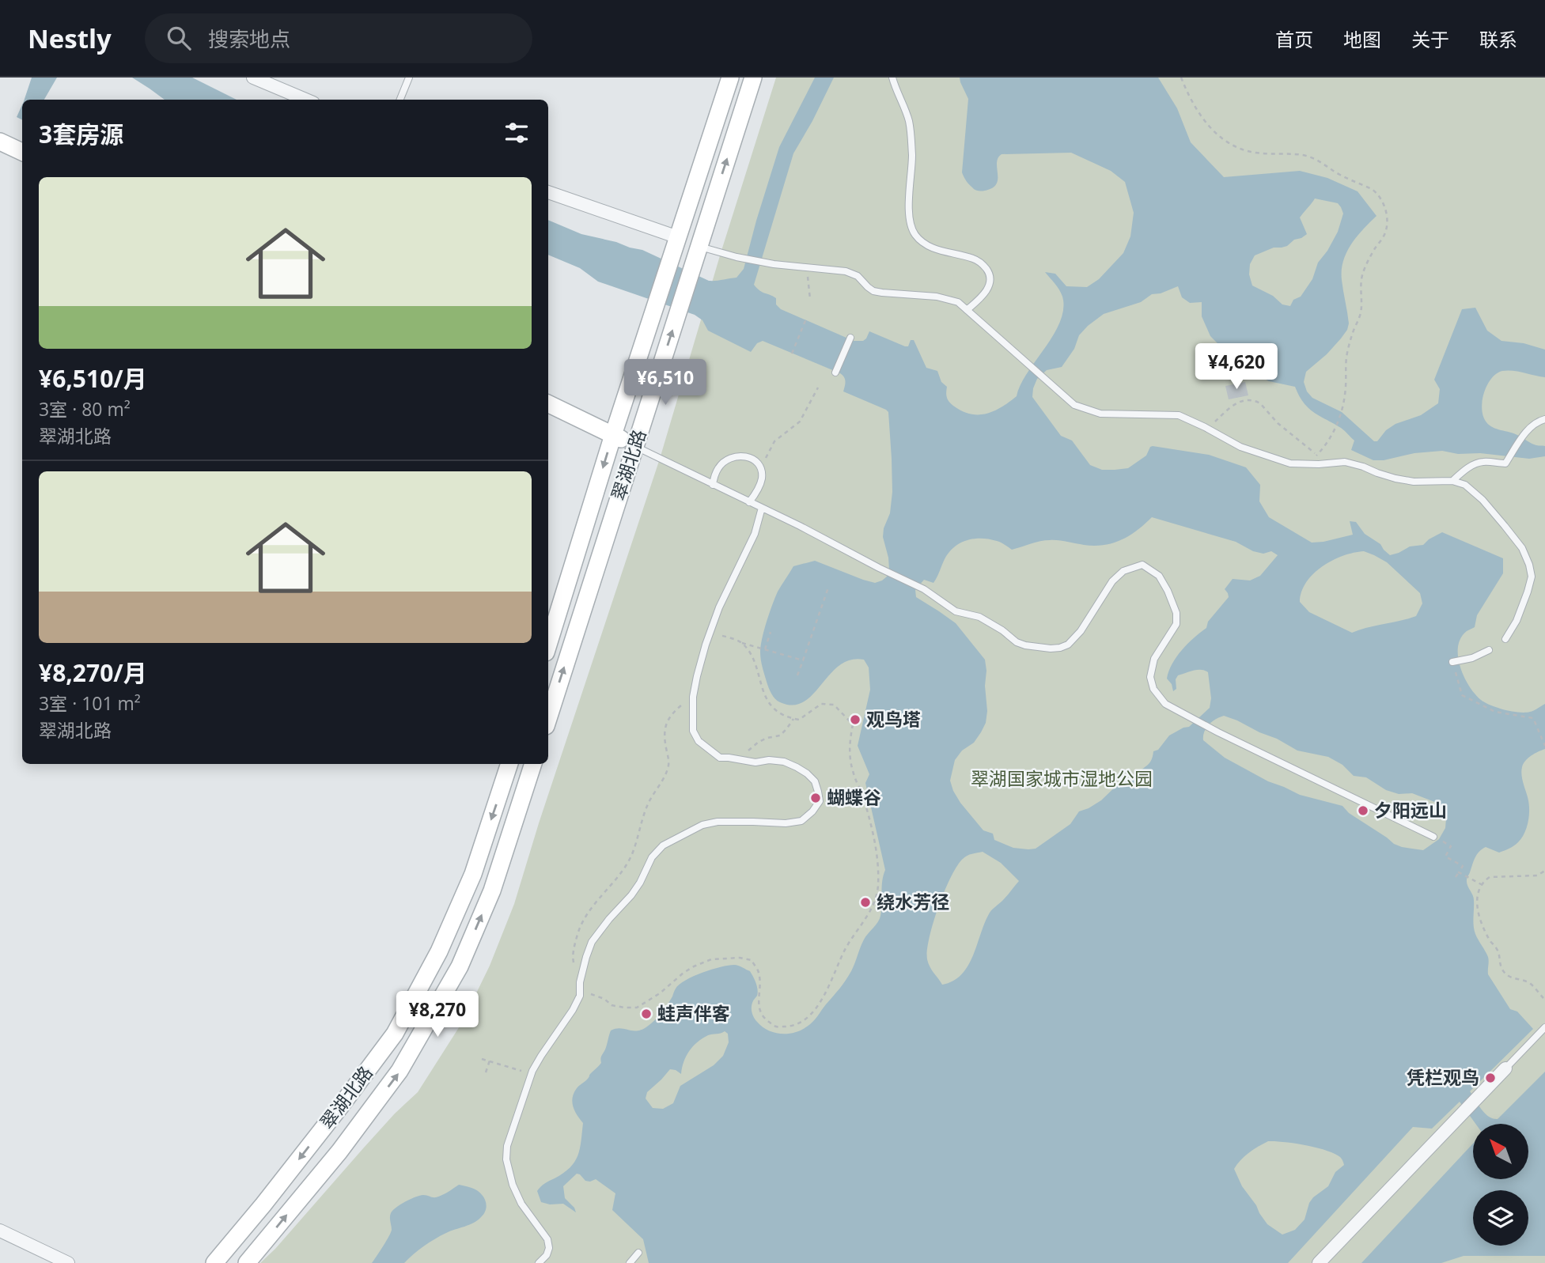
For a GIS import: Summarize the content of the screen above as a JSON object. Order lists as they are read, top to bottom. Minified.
{"streets":{"street":["翠湖北路"]},"parks":["翠湖国家城市湿地公园"],"places":["观鸟塔","蝴蝶谷","夕阳远山","绕水芳径","蛙声伴客","凭栏观鸟"],"north":"top left","page":{"header":"Nestly","search":"搜索地点","nav":["首页","地图","关于","联系"],"heading":"3套房源","list":[{"name":"¥6,510/月","note":"3室 · 80 m² · 翠湖北路"},{"name":"¥8,270/月","note":"3室 · 101 m² · 翠湖北路"}],"price":["¥4,620","¥6,510","¥8,270"]}}
